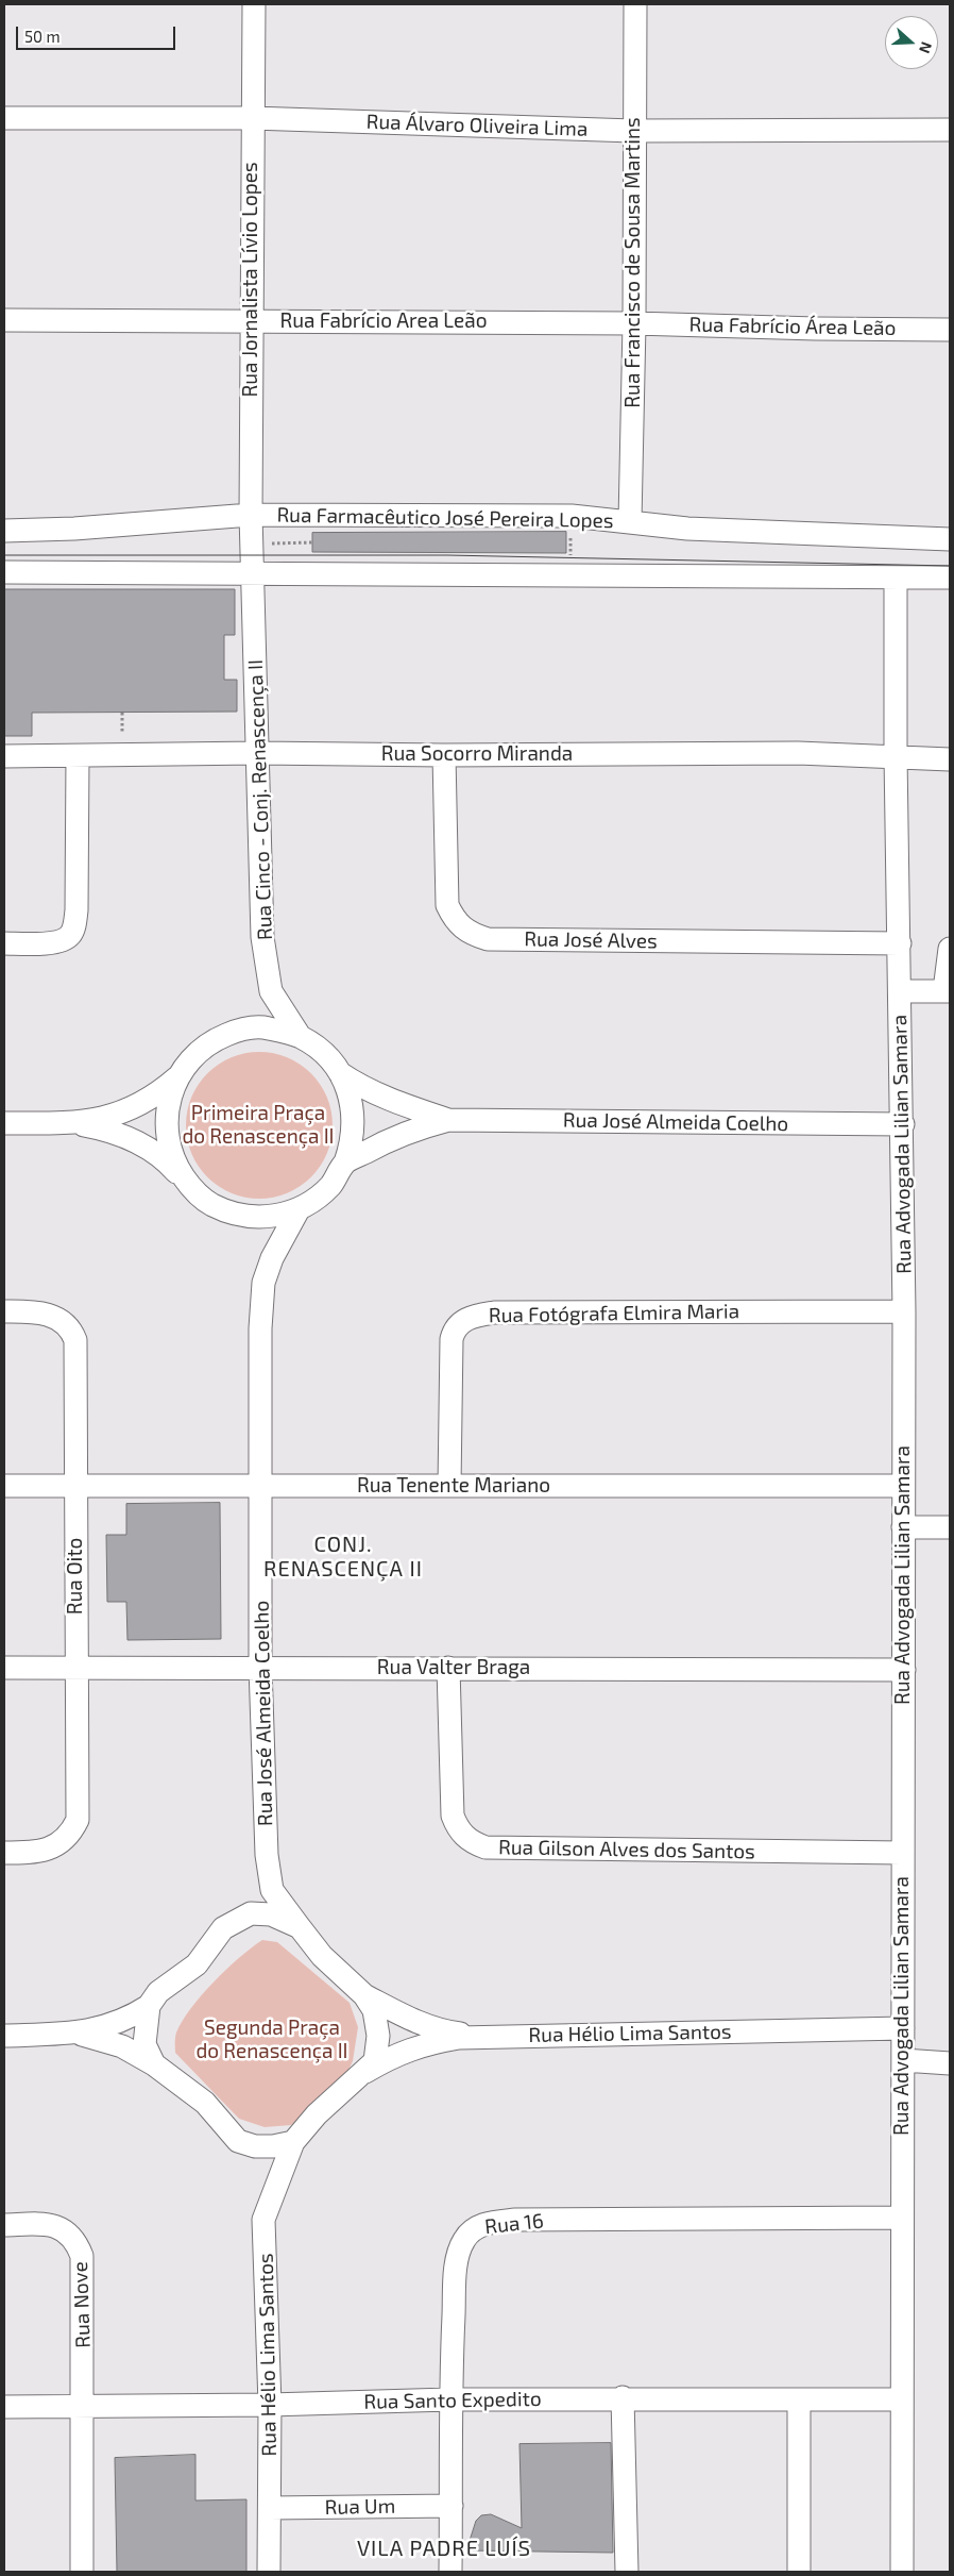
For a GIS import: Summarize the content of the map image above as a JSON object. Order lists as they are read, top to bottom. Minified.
{"streets":{"street":["Rua Álvaro Oliveira Lima","Rua Francisco de Sousa Martins","Rua Jornalista Lívio Lopes","Rua Fabrício Area Leão","Rua Fabrício Área Leão","Rua Farmacêutico José Pereira Lopes","Rua Socorro Miranda","Rua Cinco - Conj. Renascença II","Rua José Alves","Rua José Almeida Coelho","Rua Advogada Lilian Samara","Rua Fotógrafa Elmira Maria","Rua Tenente Mariano","Rua Oito","Rua Valter Braga","Rua Gilson Alves dos Santos","Rua Hélio Lima Santos","Rua 16","Rua Nove","Rua Santo Expedito","Rua Um"]},"crossings":[["Rua Álvaro Oliveira Lima","Rua Francisco de Sousa Martins"],["Rua Álvaro Oliveira Lima","Rua Jornalista Lívio Lopes"],["Rua Francisco de Sousa Martins","Rua Fabrício Area Leão"],["Rua Francisco de Sousa Martins","Rua Fabrício Área Leão"],["Rua Francisco de Sousa Martins","Rua Farmacêutico José Pereira Lopes"],["Rua Jornalista Lívio Lopes","Rua Fabrício Area Leão"],["Rua Jornalista Lívio Lopes","Rua Farmacêutico José Pereira Lopes"],["Rua Jornalista Lívio Lopes","Rua Cinco - Conj. Renascença II"],["Rua Fabrício Area Leão","Rua Fabrício Área Leão"],["Rua Socorro Miranda","Rua Cinco - Conj. Renascença II"],["Rua Socorro Miranda","Rua José Alves"],["Rua Socorro Miranda","Rua Advogada Lilian Samara"],["Rua Cinco - Conj. Renascença II","Rua José Almeida Coelho"],["Rua José Alves","Rua Advogada Lilian Samara"],["Rua José Almeida Coelho","Rua Advogada Lilian Samara"],["Rua José Almeida Coelho","Rua Tenente Mariano"],["Rua José Almeida Coelho","Rua Valter Braga"],["Rua Advogada Lilian Samara","Rua Fotógrafa Elmira Maria"],["Rua Advogada Lilian Samara","Rua Tenente Mariano"],["Rua Advogada Lilian Samara","Rua Valter Braga"],["Rua Advogada Lilian Samara","Rua Gilson Alves dos Santos"],["Rua Advogada Lilian Samara","Rua Hélio Lima Santos"],["Rua Advogada Lilian Samara","Rua 16"],["Rua Advogada Lilian Samara","Rua Santo Expedito"],["Rua Fotógrafa Elmira Maria","Rua Tenente Mariano"],["Rua Tenente Mariano","Rua Oito"],["Rua Oito","Rua Valter Braga"],["Rua Valter Braga","Rua Gilson Alves dos Santos"],["Rua Hélio Lima Santos","Rua Santo Expedito"],["Rua Hélio Lima Santos","Rua Um"],["Rua 16","Rua Santo Expedito"],["Rua 16","Rua Um"],["Rua Nove","Rua Santo Expedito"]],"districts":["CONJ. RENASCENÇA II","VILA PADRE LUÍS"],"parks":["Primeira Praça do Renascença II","Segunda Praça do Renascença II"],"scale_bar":"50 m","north":"right"}
